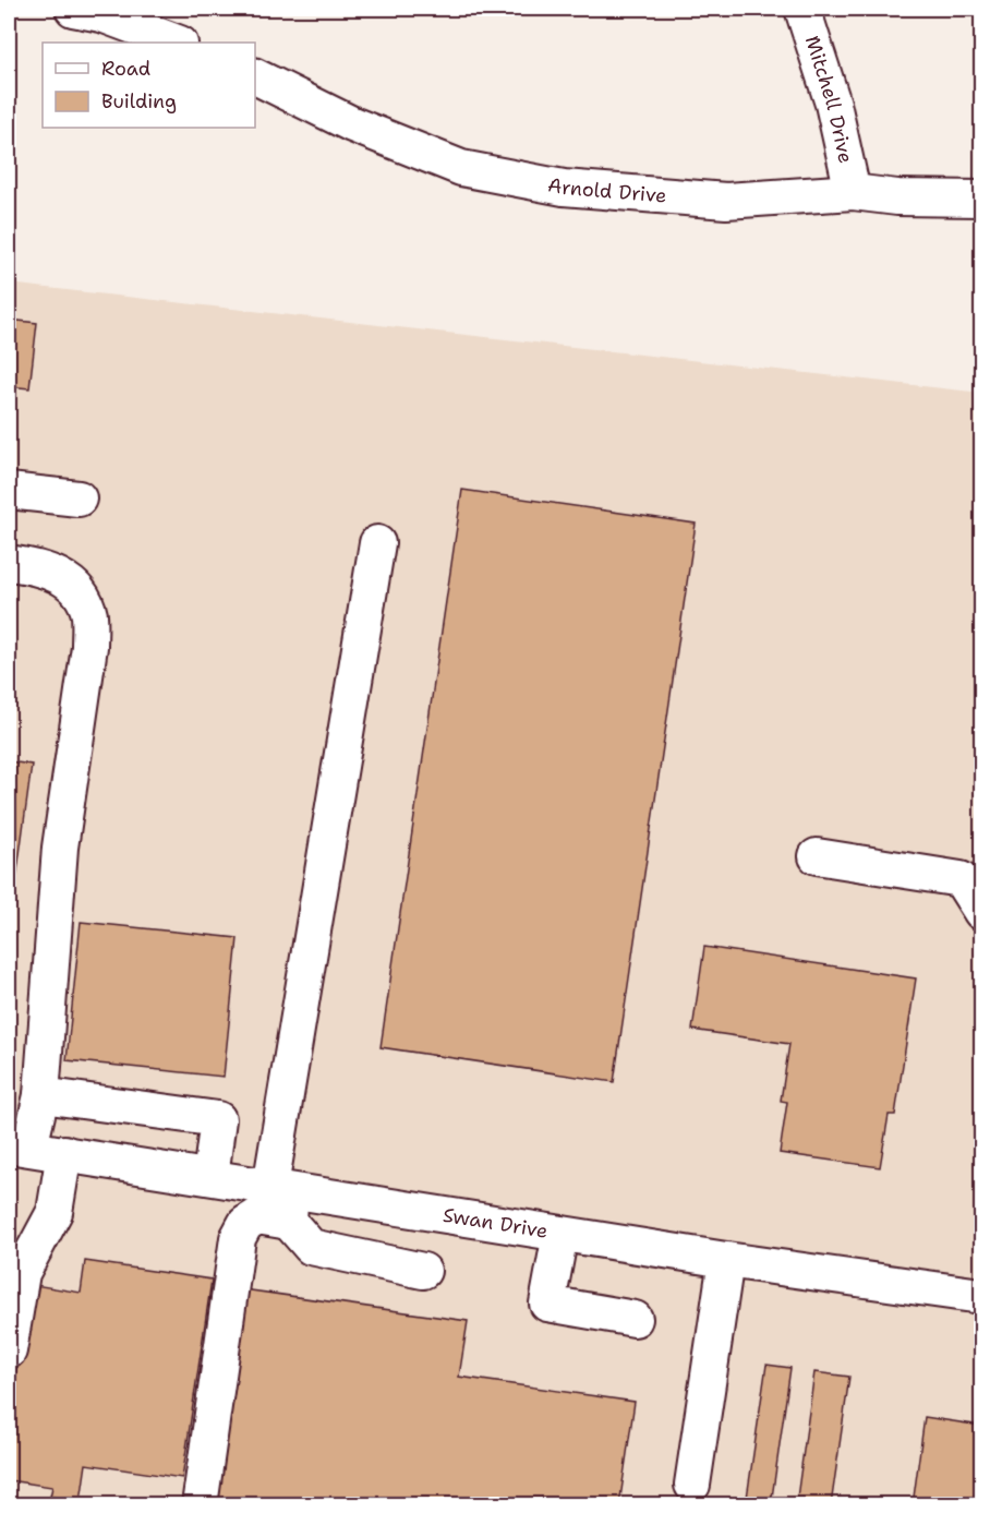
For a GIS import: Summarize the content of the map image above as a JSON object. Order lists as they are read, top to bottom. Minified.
{"streets":{"street":["Mitchell Drive","Arnold Drive","Swan Drive"]},"crossings":[["Mitchell Drive","Arnold Drive"]],"legend":["Road","Building"]}
